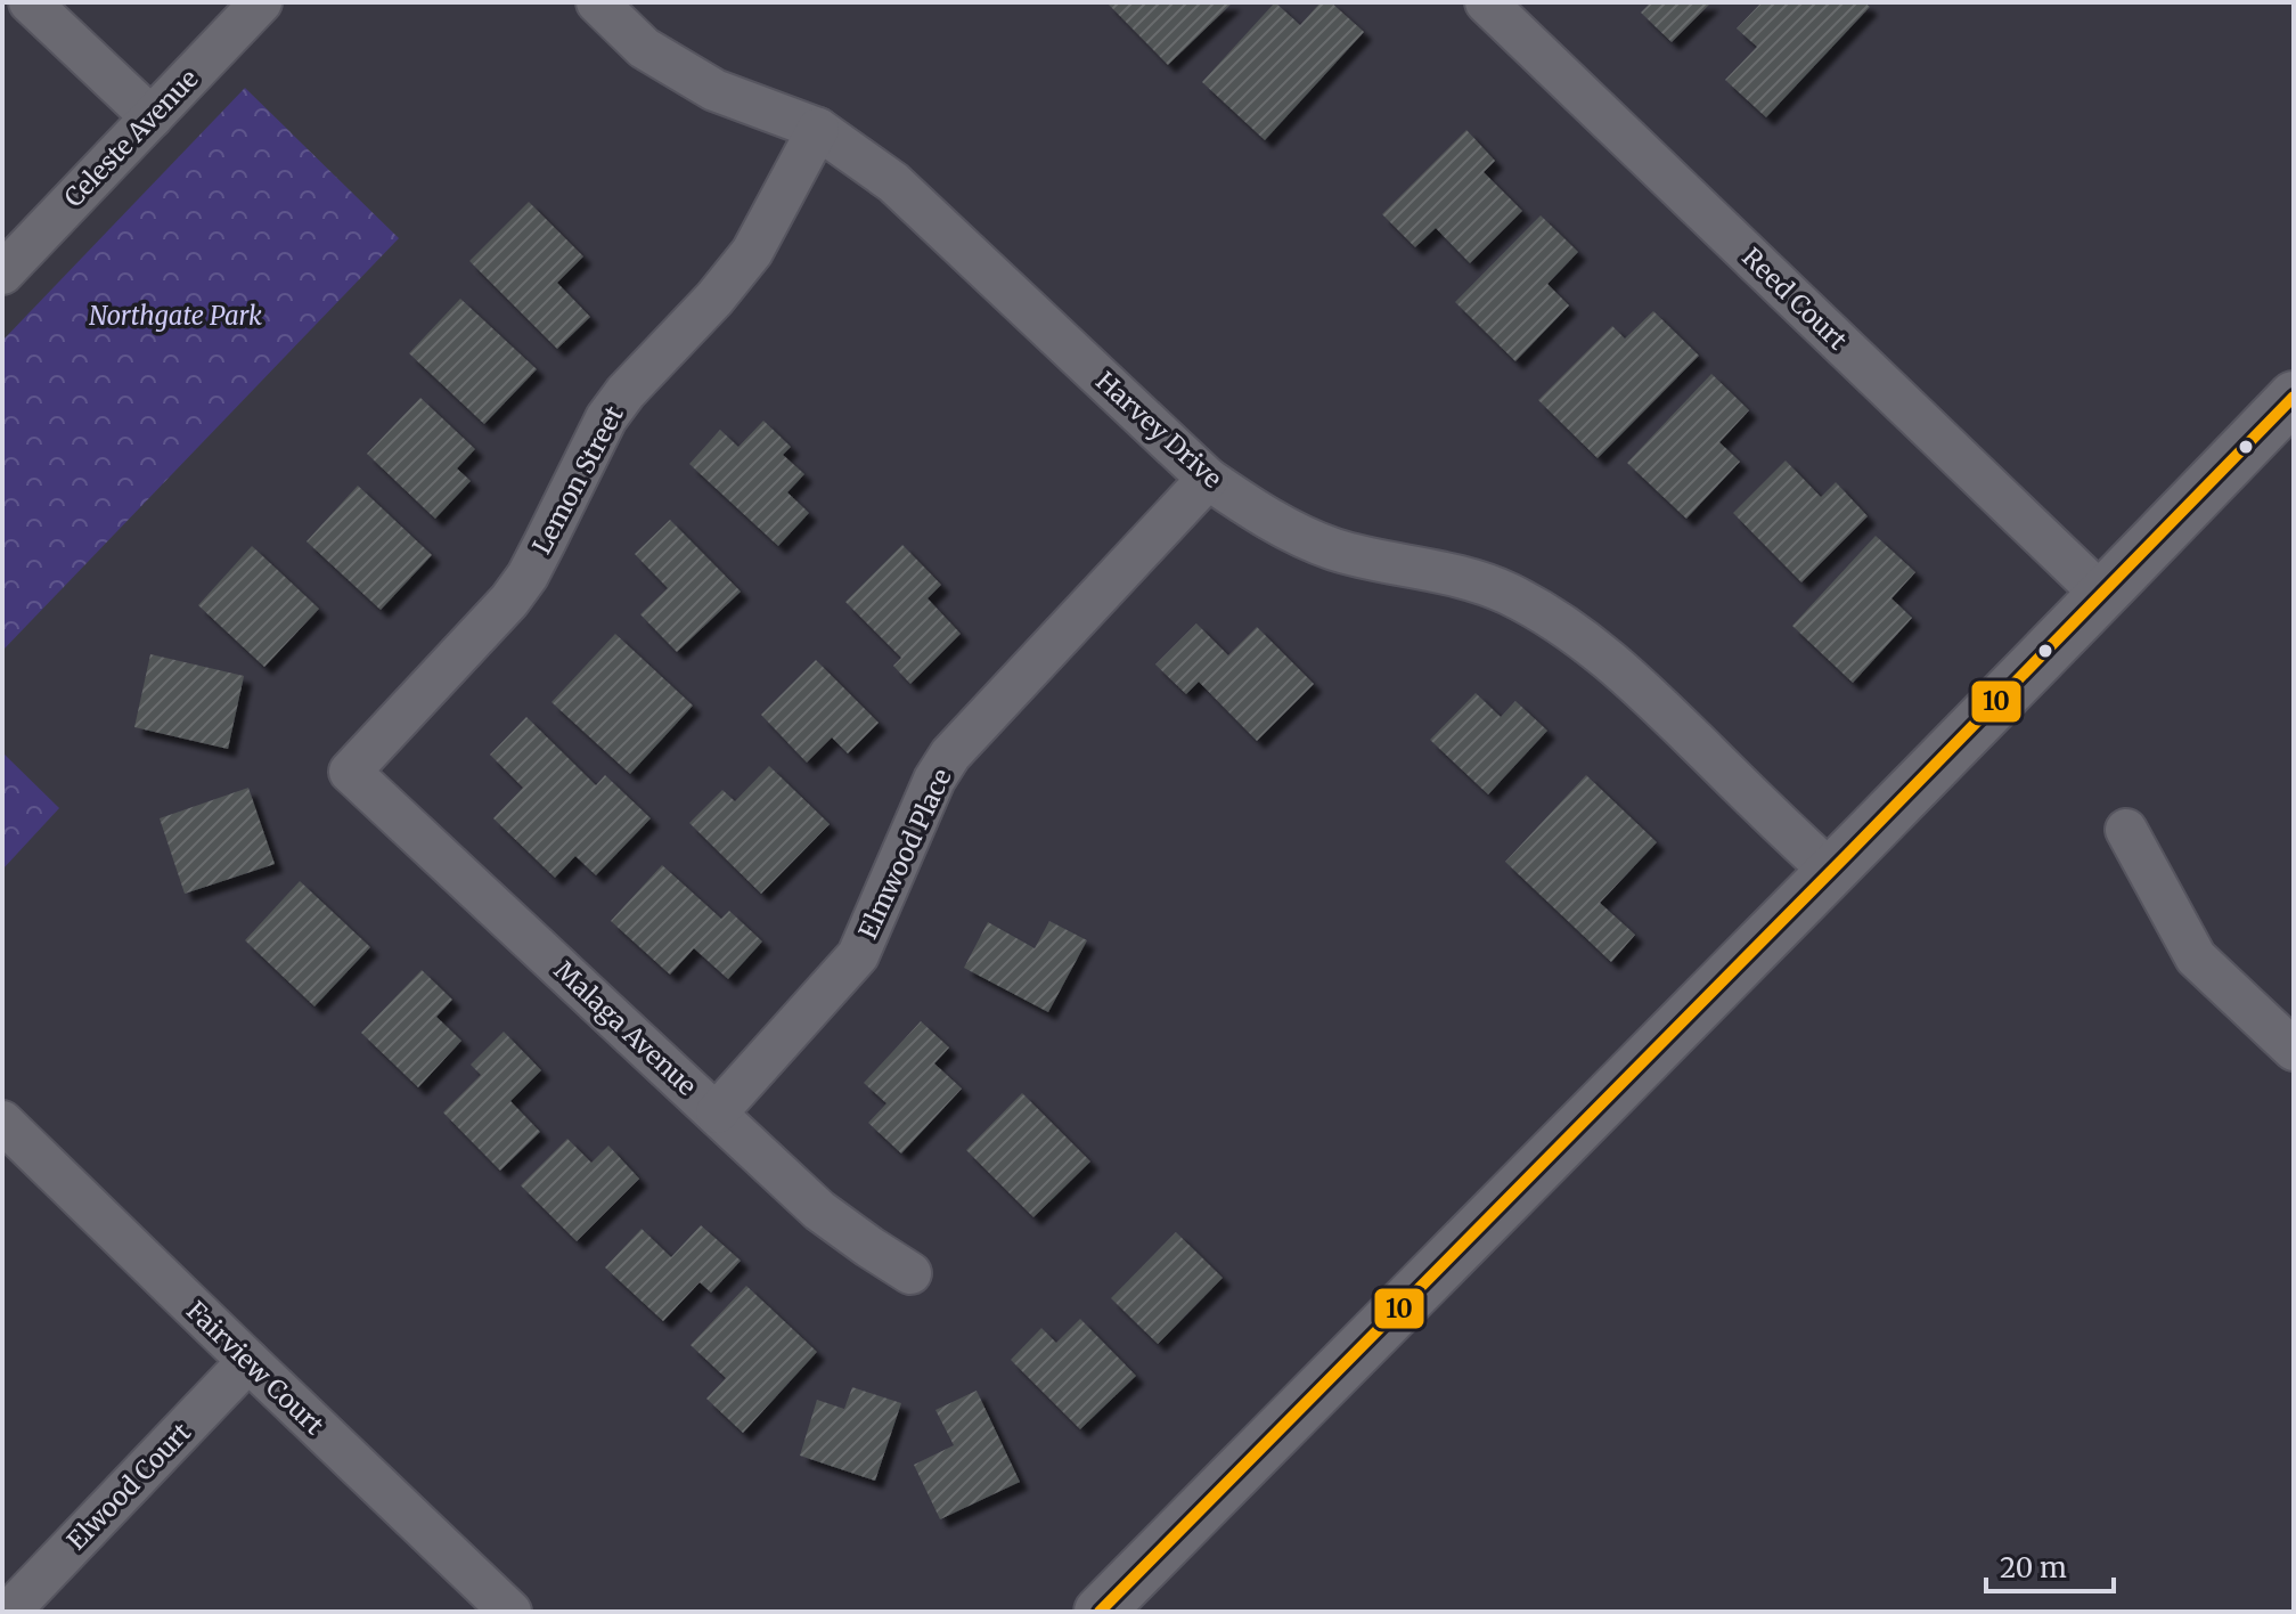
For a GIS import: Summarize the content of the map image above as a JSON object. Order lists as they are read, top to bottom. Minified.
{"streets":{"street":["Celeste Avenue","Reed Court","Harvey Drive","Lemon Street","Elmwood Place","Malaga Avenue","Fairview Court","Elwood Court"]},"crossings":[["Harvey Drive","Lemon Street"],["Harvey Drive","Elmwood Place"],["Lemon Street","Malaga Avenue"],["Elmwood Place","Malaga Avenue"],["Fairview Court","Elwood Court"]],"parks":["Northgate Park"],"lines":["transit line 10"],"scale_bar":"20 m"}
